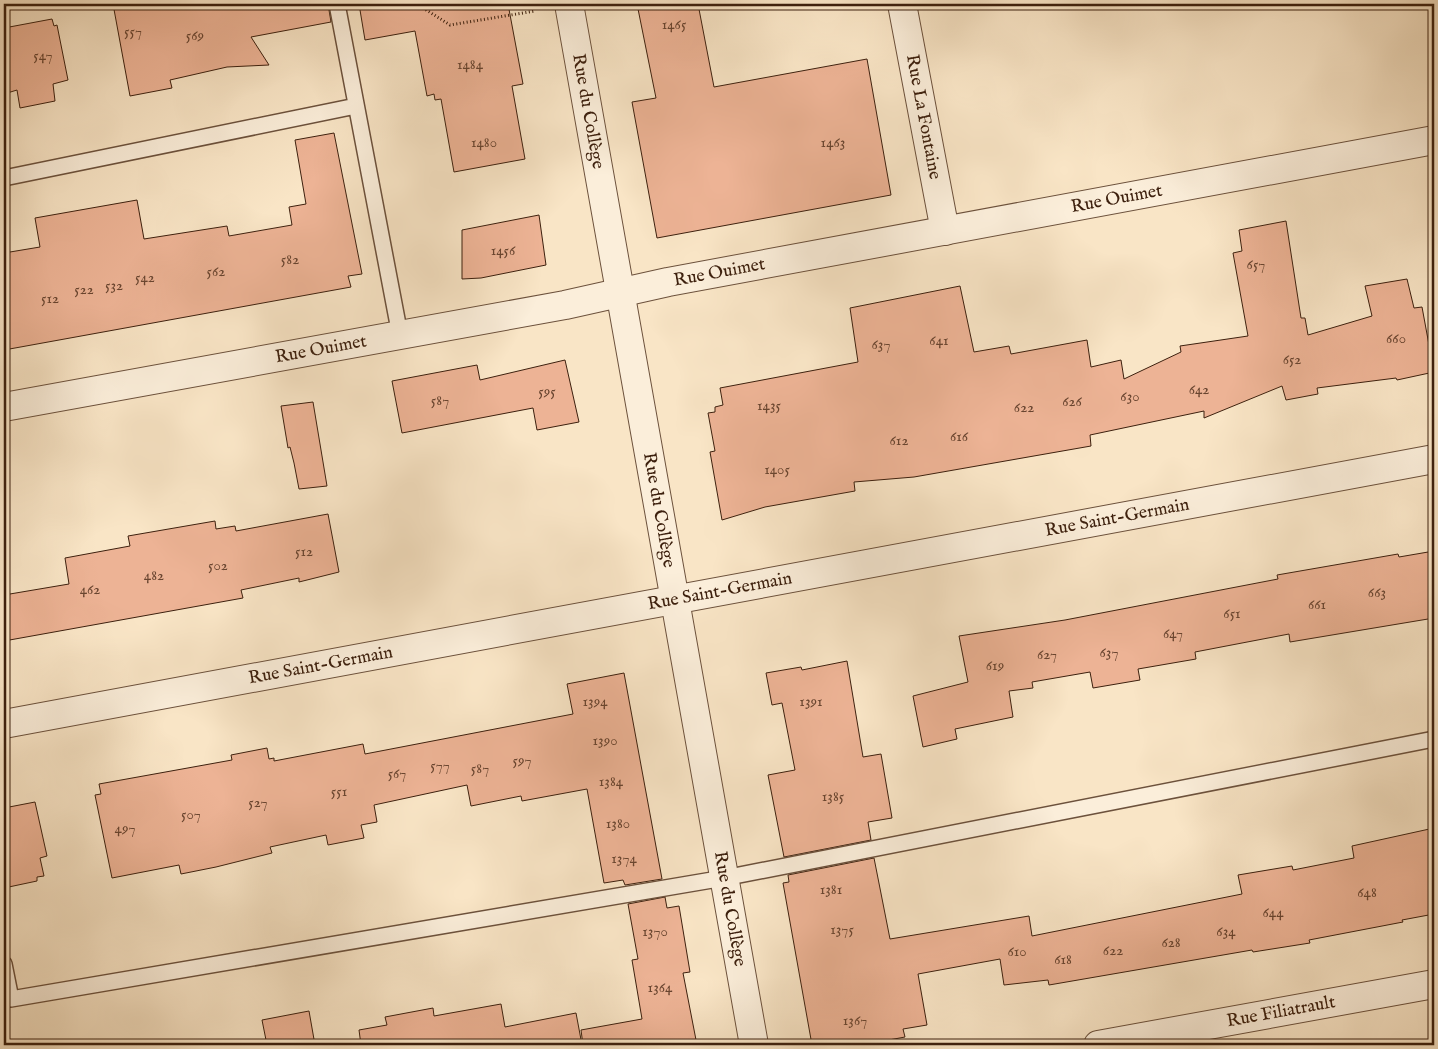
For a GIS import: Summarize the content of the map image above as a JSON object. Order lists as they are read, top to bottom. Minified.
{"streets":{"street":["Rue du Collège","Rue La Fontaine","Rue Ouimet","Rue Saint-Germain","Rue Filiatrault"]},"crossings":[["Rue du Collège","Rue Ouimet"],["Rue du Collège","Rue Saint-Germain"],["Rue La Fontaine","Rue Ouimet"]],"house_numbers":["1465","557","569","547","1484","1480","1463","1456","582","657","562","542","532","522","512","660","641","637","652","642","595","630","587","626","1435","622","616","612","1405","512","502","482","462","663","661","651","647","637","627","619","1394","1391","1390","597","577","587","567","1384","551","1385","527","507","1380","497","1374","1381","648","644","1375","1370","634","628","622","610","618","1364","1367"]}
